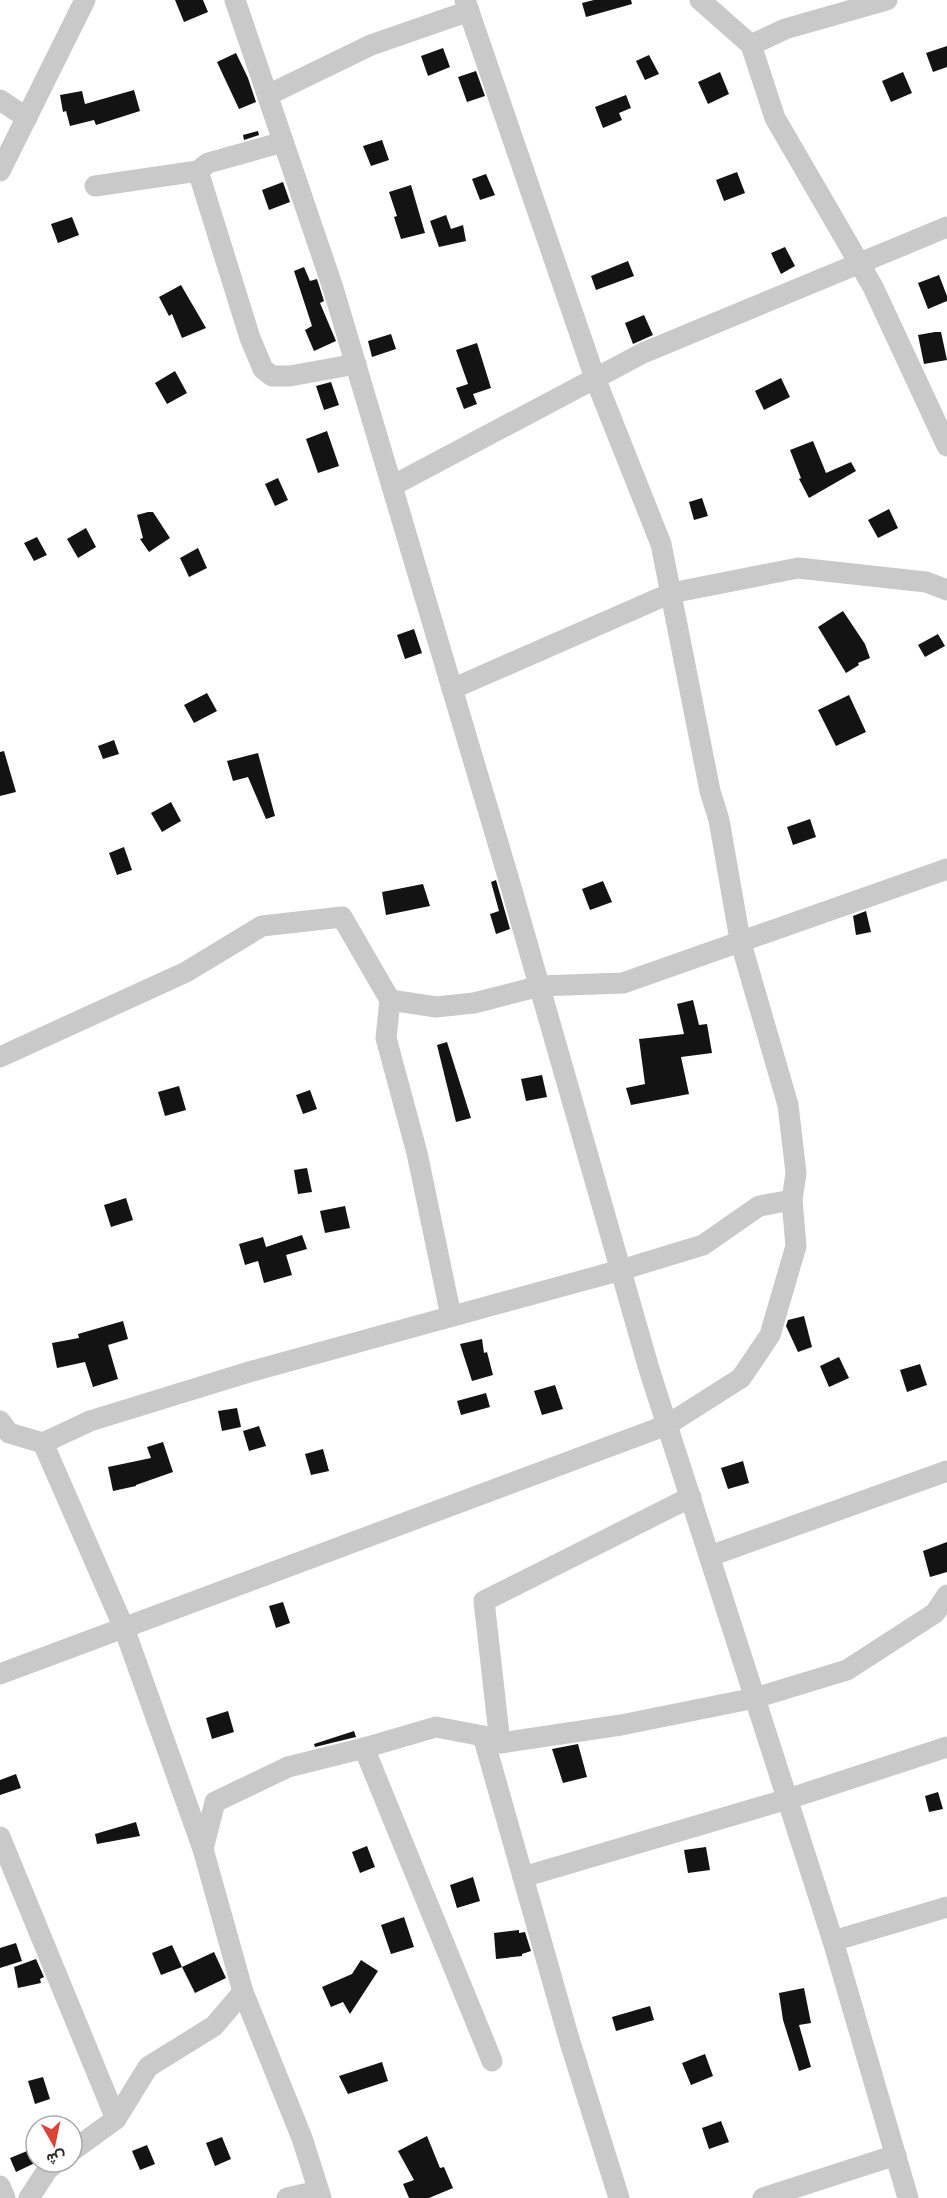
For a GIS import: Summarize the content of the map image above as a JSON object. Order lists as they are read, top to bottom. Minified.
{"north":"bottom"}
